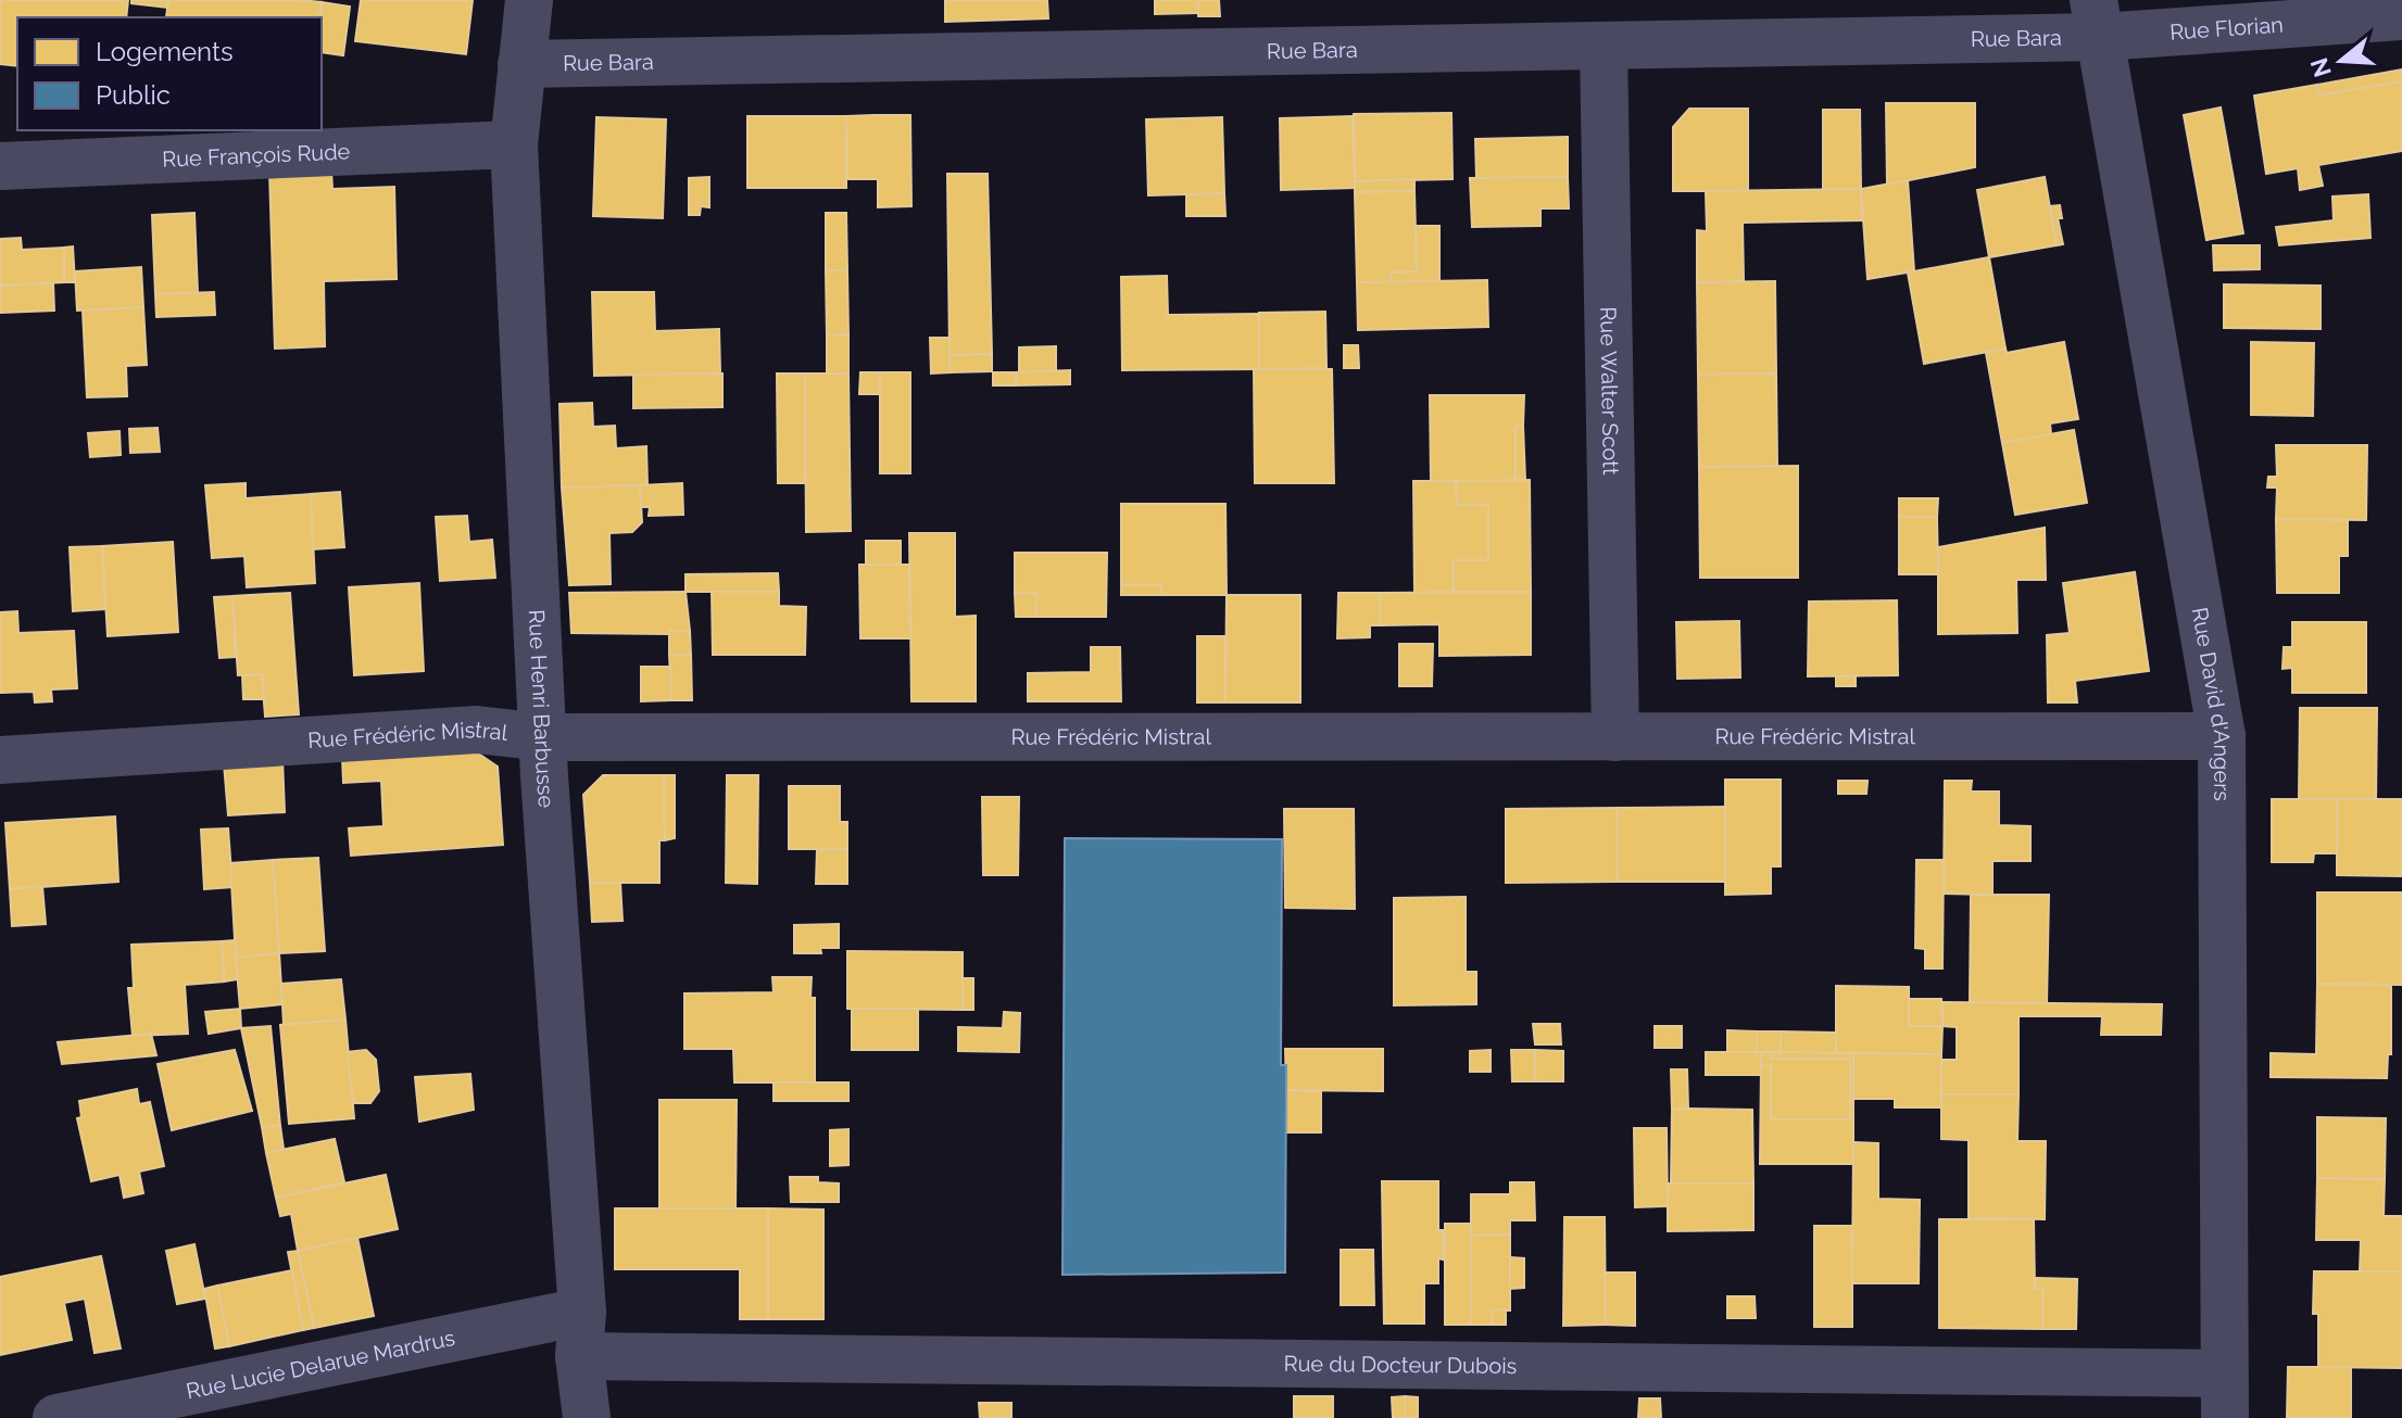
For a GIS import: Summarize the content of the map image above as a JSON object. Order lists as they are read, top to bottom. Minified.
{"streets":{"street":["Rue Florian","Rue Bara","Rue François Rude","Rue Walter Scott","Rue David d'Angers","Rue Henri Barbusse","Rue Frédéric Mistral","Rue Lucie Delarue Mardrus","Rue du Docteur Dubois"]},"crossings":[["Rue Florian","Rue Bara"],["Rue Florian","Rue David d'Angers"],["Rue Bara","Rue Walter Scott"],["Rue Bara","Rue David d'Angers"],["Rue Bara","Rue Henri Barbusse"],["Rue François Rude","Rue Henri Barbusse"],["Rue Walter Scott","Rue Frédéric Mistral"],["Rue David d'Angers","Rue Frédéric Mistral"],["Rue David d'Angers","Rue du Docteur Dubois"],["Rue Henri Barbusse","Rue Frédéric Mistral"],["Rue Henri Barbusse","Rue Lucie Delarue Mardrus"],["Rue Henri Barbusse","Rue du Docteur Dubois"],["Rue Lucie Delarue Mardrus","Rue du Docteur Dubois"]],"legend":["Logements","Public"],"north":"left"}
